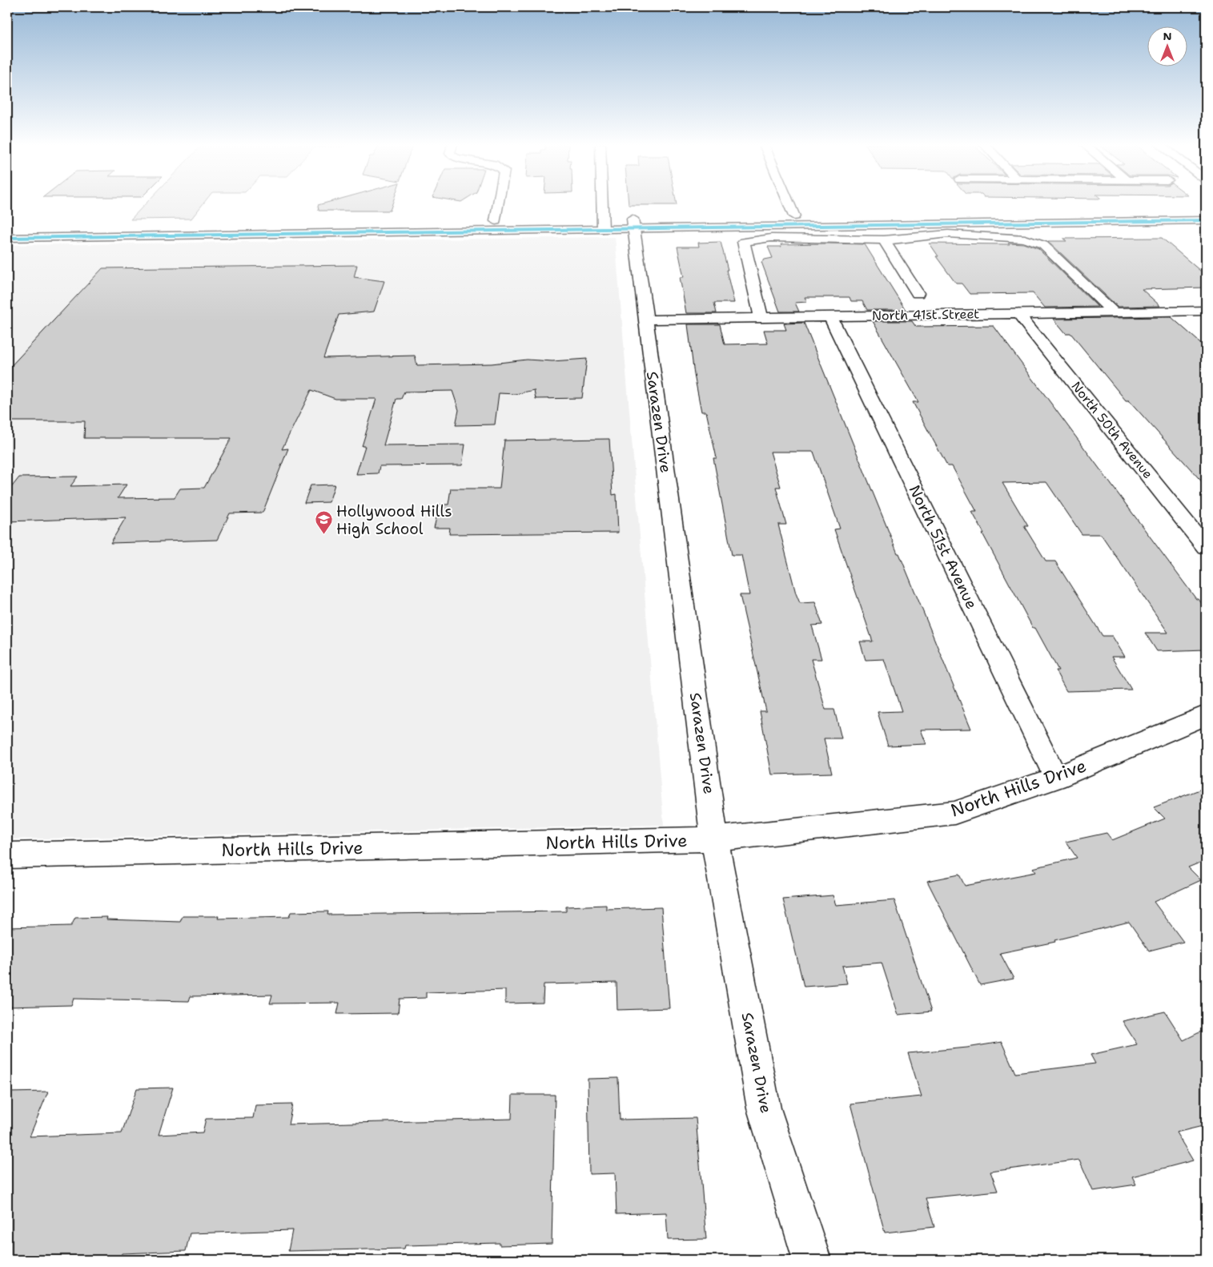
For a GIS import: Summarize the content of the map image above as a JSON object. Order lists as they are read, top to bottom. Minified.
{"streets":{"street":["North 41st Street","Sarazen Drive","North 50th Avenue","North 51st Avenue","North Hills Drive"]},"crossings":[["North 41st Street","Sarazen Drive"],["North 41st Street","North 50th Avenue"],["North 41st Street","North 51st Avenue"],["Sarazen Drive","North Hills Drive"],["North 51st Avenue","North Hills Drive"]],"places":{"school or university":["Hollywood Hills High School"]},"north":"top"}
